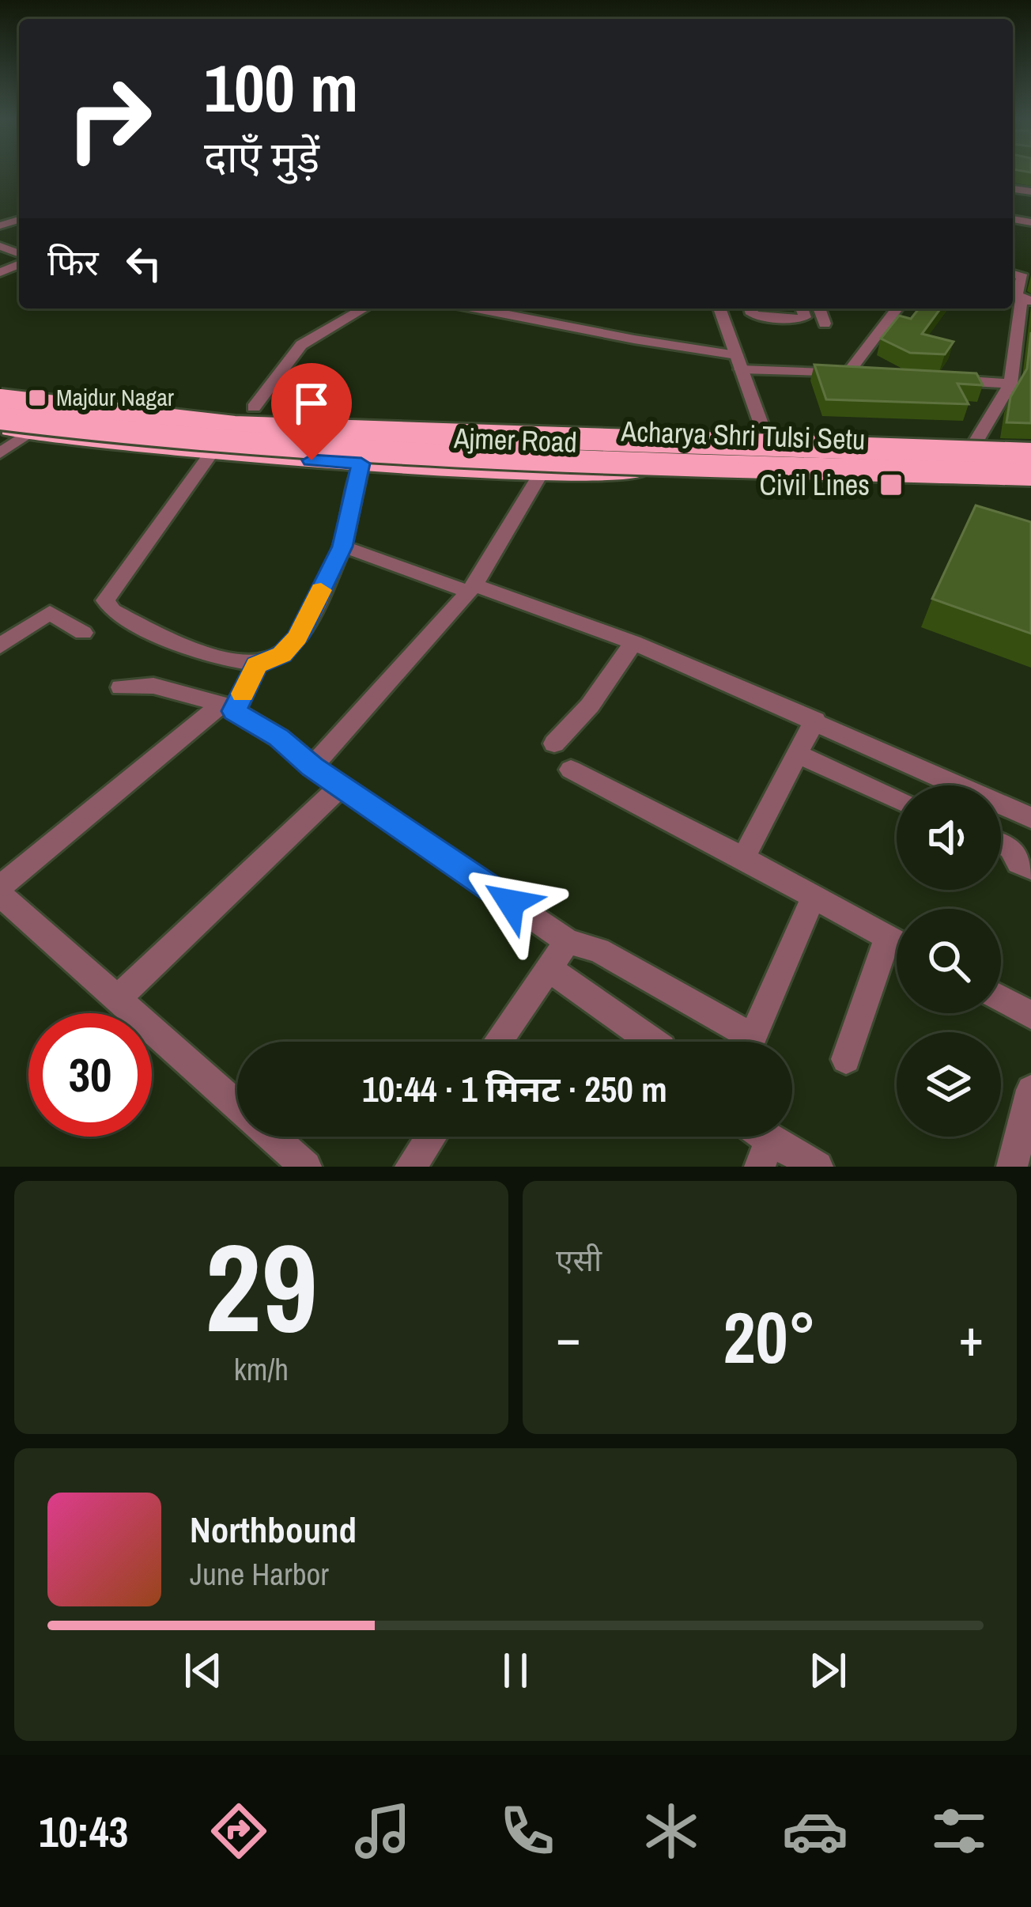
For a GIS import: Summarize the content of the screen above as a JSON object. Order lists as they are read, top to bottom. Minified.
{"streets":{"highway":["Acharya Shri Tulsi Setu","Ajmer Road"]},"crossings":[["Acharya Shri Tulsi Setu","Ajmer Road"]],"places":{"transit":["Majdur Nagar","Civil Lines"]},"page":{"turn":["100 m","दाएँ मुड़ें"],"then":"फिर","limit":"30","trip":"10:44 · 1 मिनट · 250 m","tile":[["29","km/h"],"एसी"],"heat":["−","20°","+"],"song":["Northbound","June Harbor"],"tabs":"10:43"}}
